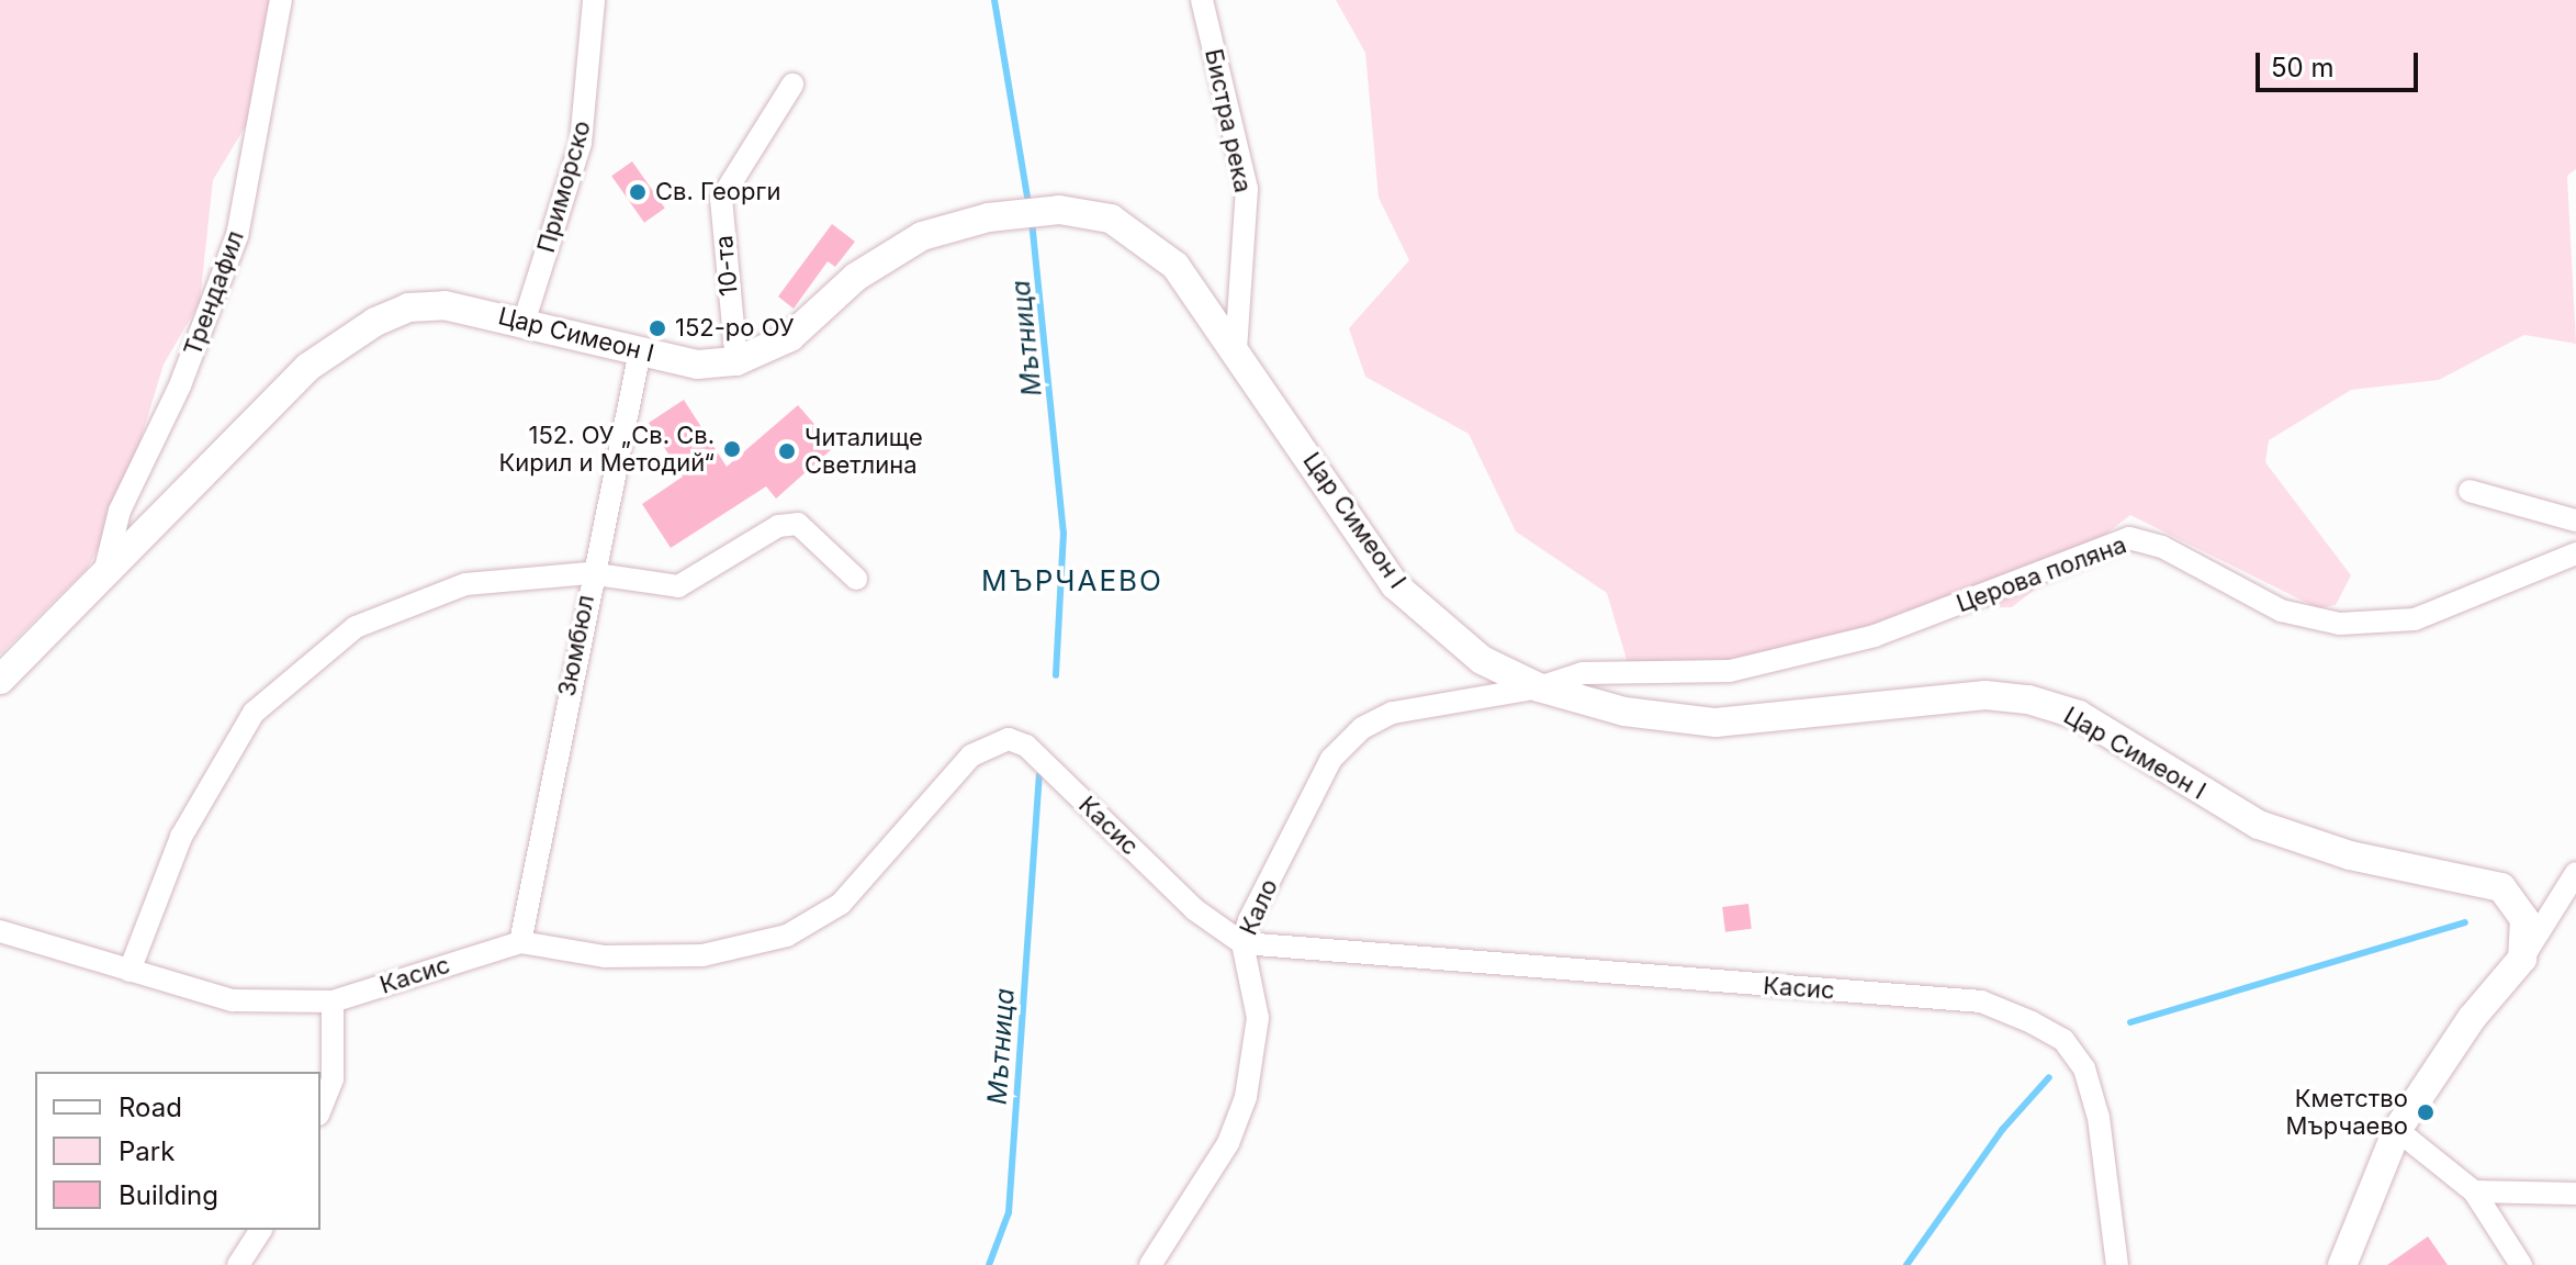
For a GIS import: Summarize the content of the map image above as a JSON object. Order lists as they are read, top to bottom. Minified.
{"streets":{"street":["Бистра река","Приморско","10-та","Трендафил","Цар Симеон I","Церова поляна","Зюмбюл","Касис","Кало"]},"crossings":[["Бистра река","Цар Симеон I"],["Приморско","Цар Симеон I"],["10-та","Цар Симеон I"],["Трендафил","Цар Симеон I"],["Цар Симеон I","Церова поляна"],["Цар Симеон I","Зюмбюл"],["Цар Симеон I","Кало"],["Церова поляна","Кало"],["Зюмбюл","Касис"],["Касис","Кало"]],"districts":["МЪРЧАЕВО"],"water":["Мътница"],"places":["Св. Георги","152-ро ОУ","152. ОУ „Св. Св. Кирил и Методий“","Читалище Светлина","Кметство Мърчаево"],"legend":["Road","Park","Building"],"scale_bar":"50 m"}
